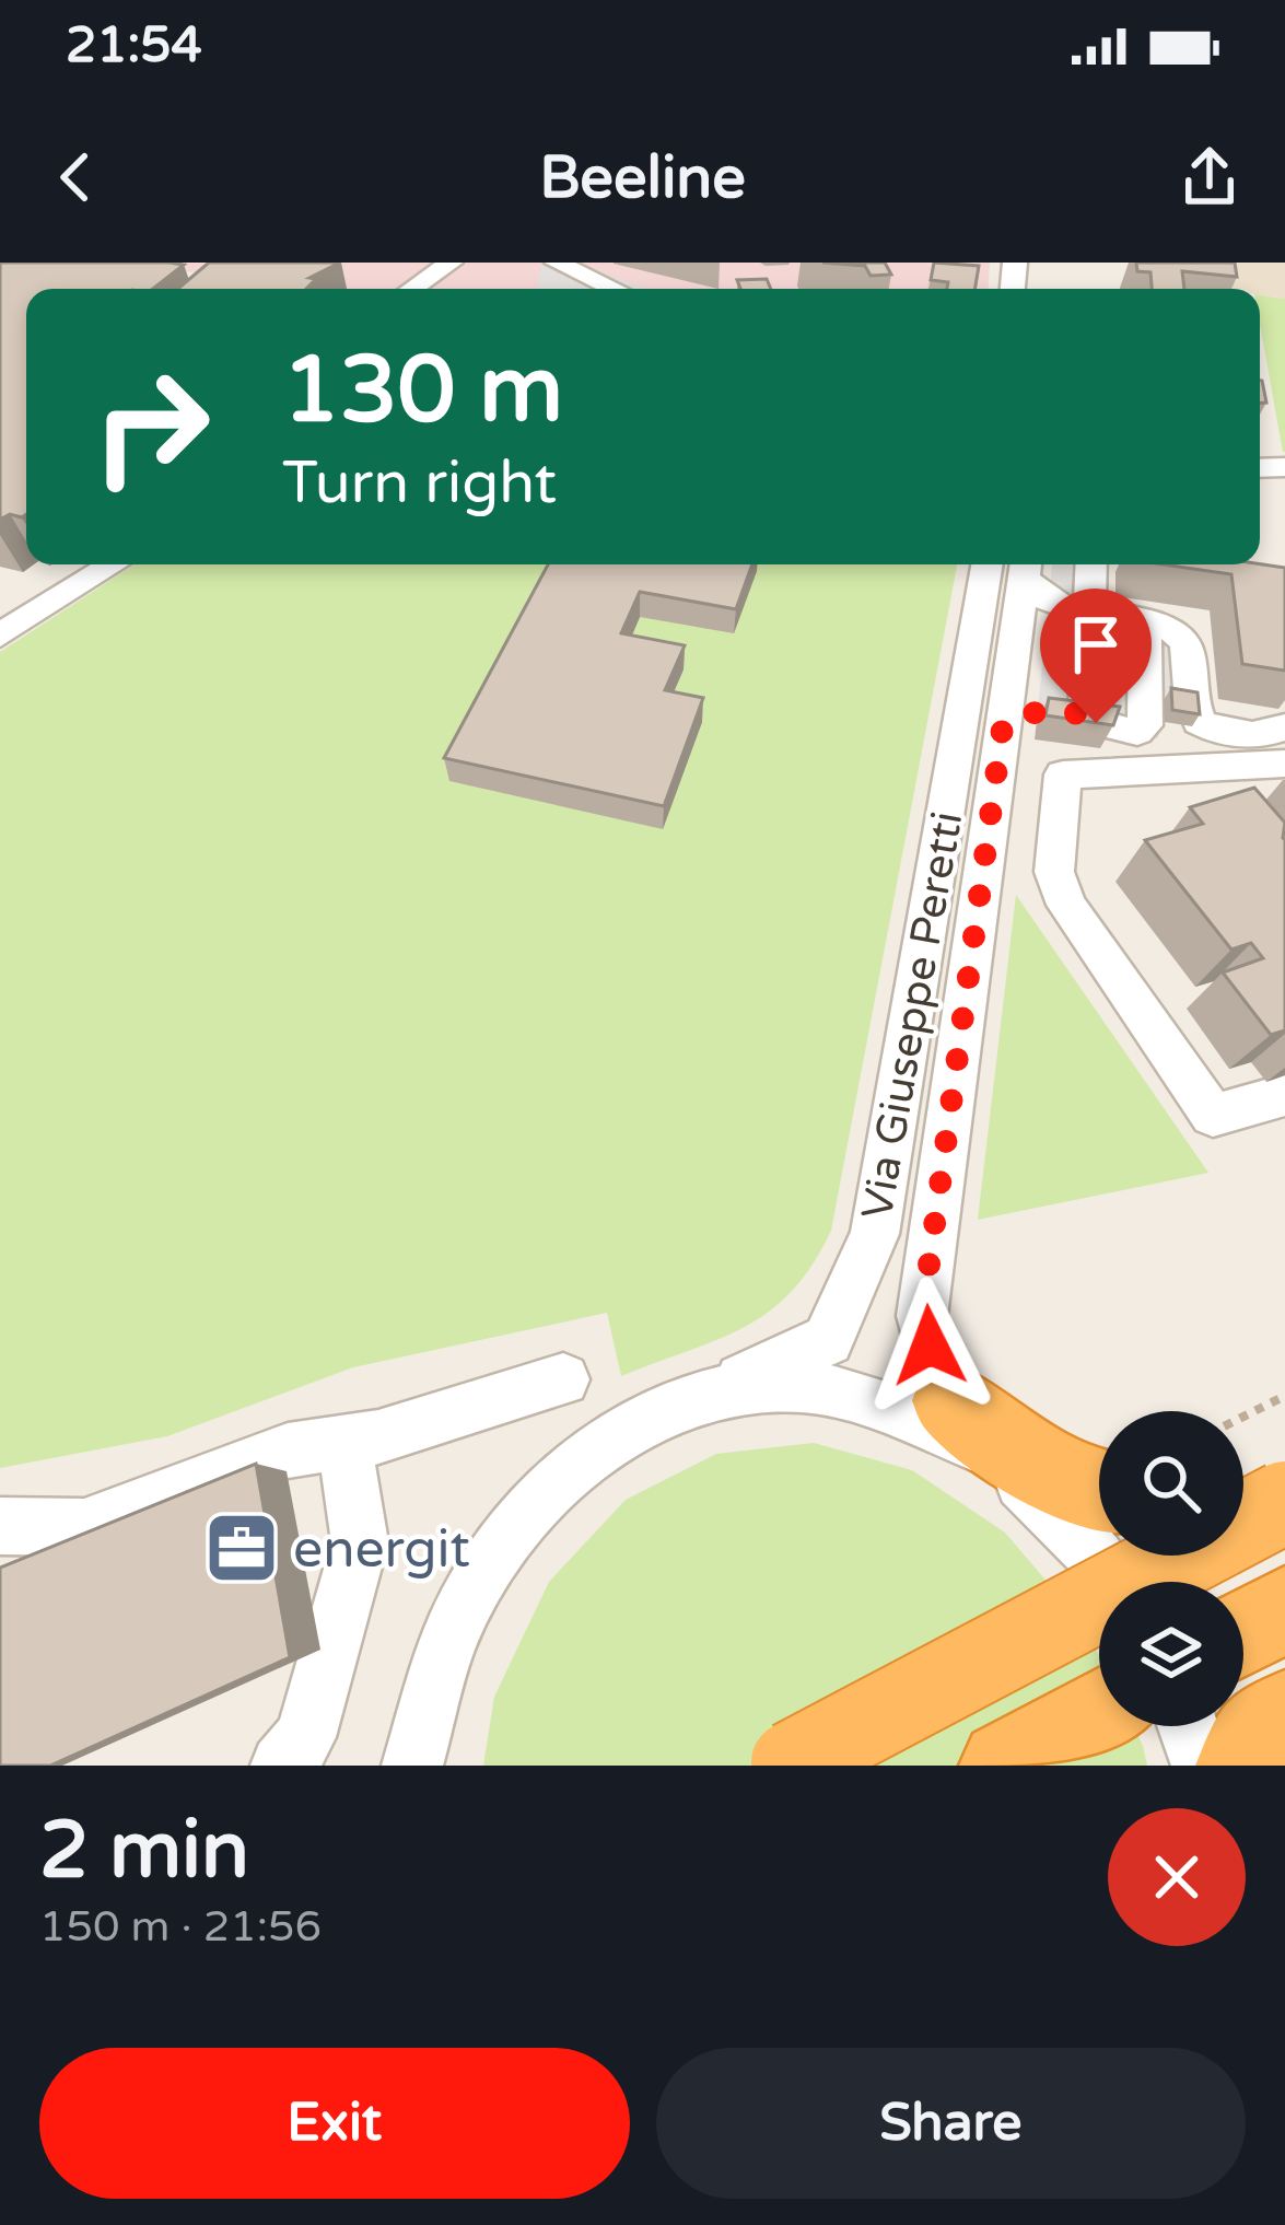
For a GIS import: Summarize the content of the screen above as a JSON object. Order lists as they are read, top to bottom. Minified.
{"streets":{"street":["Via Giuseppe Peretti"]},"places":{"office":["energit"]},"page":{"status":"21:54","header":"Beeline","turn":["130 m","Turn right"],"heading":["2 min","150 m · 21:56"],"buttons":["Exit","Share"]}}
